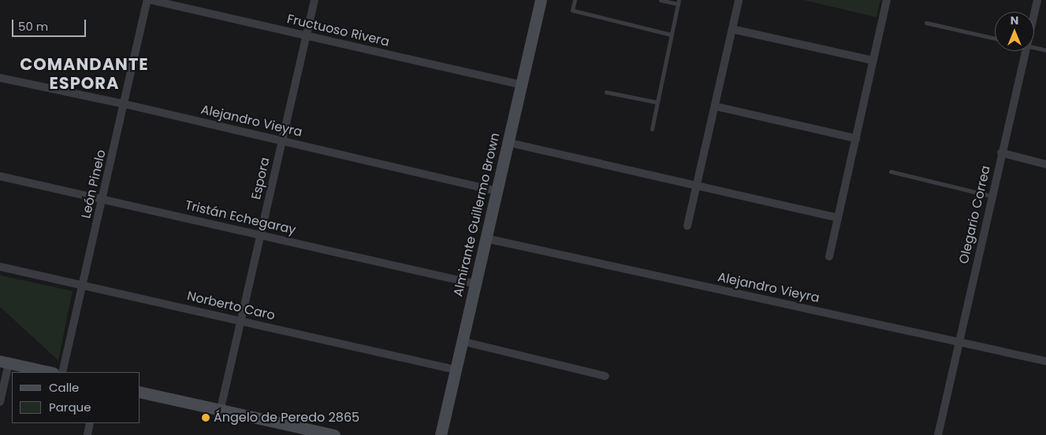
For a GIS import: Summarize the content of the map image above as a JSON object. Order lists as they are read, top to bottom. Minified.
{"streets":{"street":["Fructuoso Rivera","Alejandro Vieyra","Espora","León Pinelo","Almirante Guillermo Brown","Olegario Correa","Tristán Echegaray","Norberto Caro"]},"crossings":[["Fructuoso Rivera","Espora"],["Fructuoso Rivera","Almirante Guillermo Brown"],["Alejandro Vieyra","Espora"],["Alejandro Vieyra","León Pinelo"],["Alejandro Vieyra","Almirante Guillermo Brown"],["Alejandro Vieyra","Olegario Correa"],["Espora","Tristán Echegaray"],["Espora","Norberto Caro"],["León Pinelo","Tristán Echegaray"],["León Pinelo","Norberto Caro"],["Almirante Guillermo Brown","Tristán Echegaray"],["Almirante Guillermo Brown","Norberto Caro"]],"districts":["COMANDANTE ESPORA"],"places":["Ángelo de Peredo 2865"],"legend":["Calle","Parque"],"scale_bar":"50 m","north":"top"}
